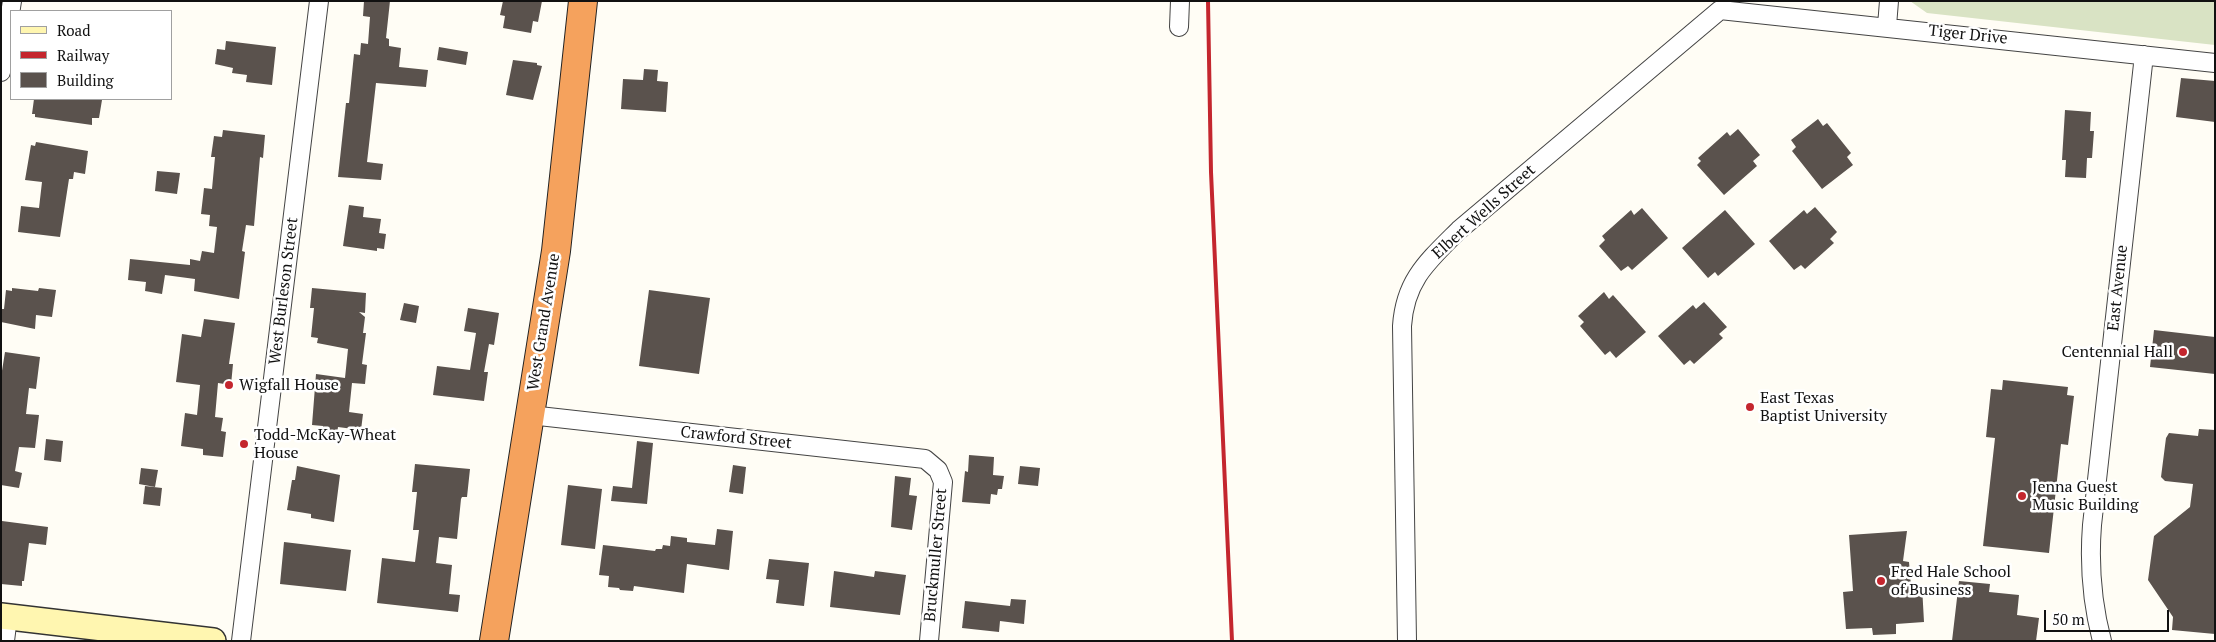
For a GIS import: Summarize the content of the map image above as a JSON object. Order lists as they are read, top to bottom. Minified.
{"streets":{"highway":["West Grand Avenue"],"street":["Tiger Drive","Elbert Wells Street","East Avenue","West Burleson Street","Crawford Street","Bruckmuller Street"]},"crossings":[["Tiger Drive","Elbert Wells Street"],["Tiger Drive","East Avenue"],["West Grand Avenue","Crawford Street"],["Crawford Street","Bruckmuller Street"]],"places":["Centennial Hall","Wigfall House","East Texas Baptist University","Todd-McKay-Wheat House","Jenna Guest Music Building","Fred Hale School of Business"],"legend":["Road","Railway","Building"],"scale_bar":"50 m"}
